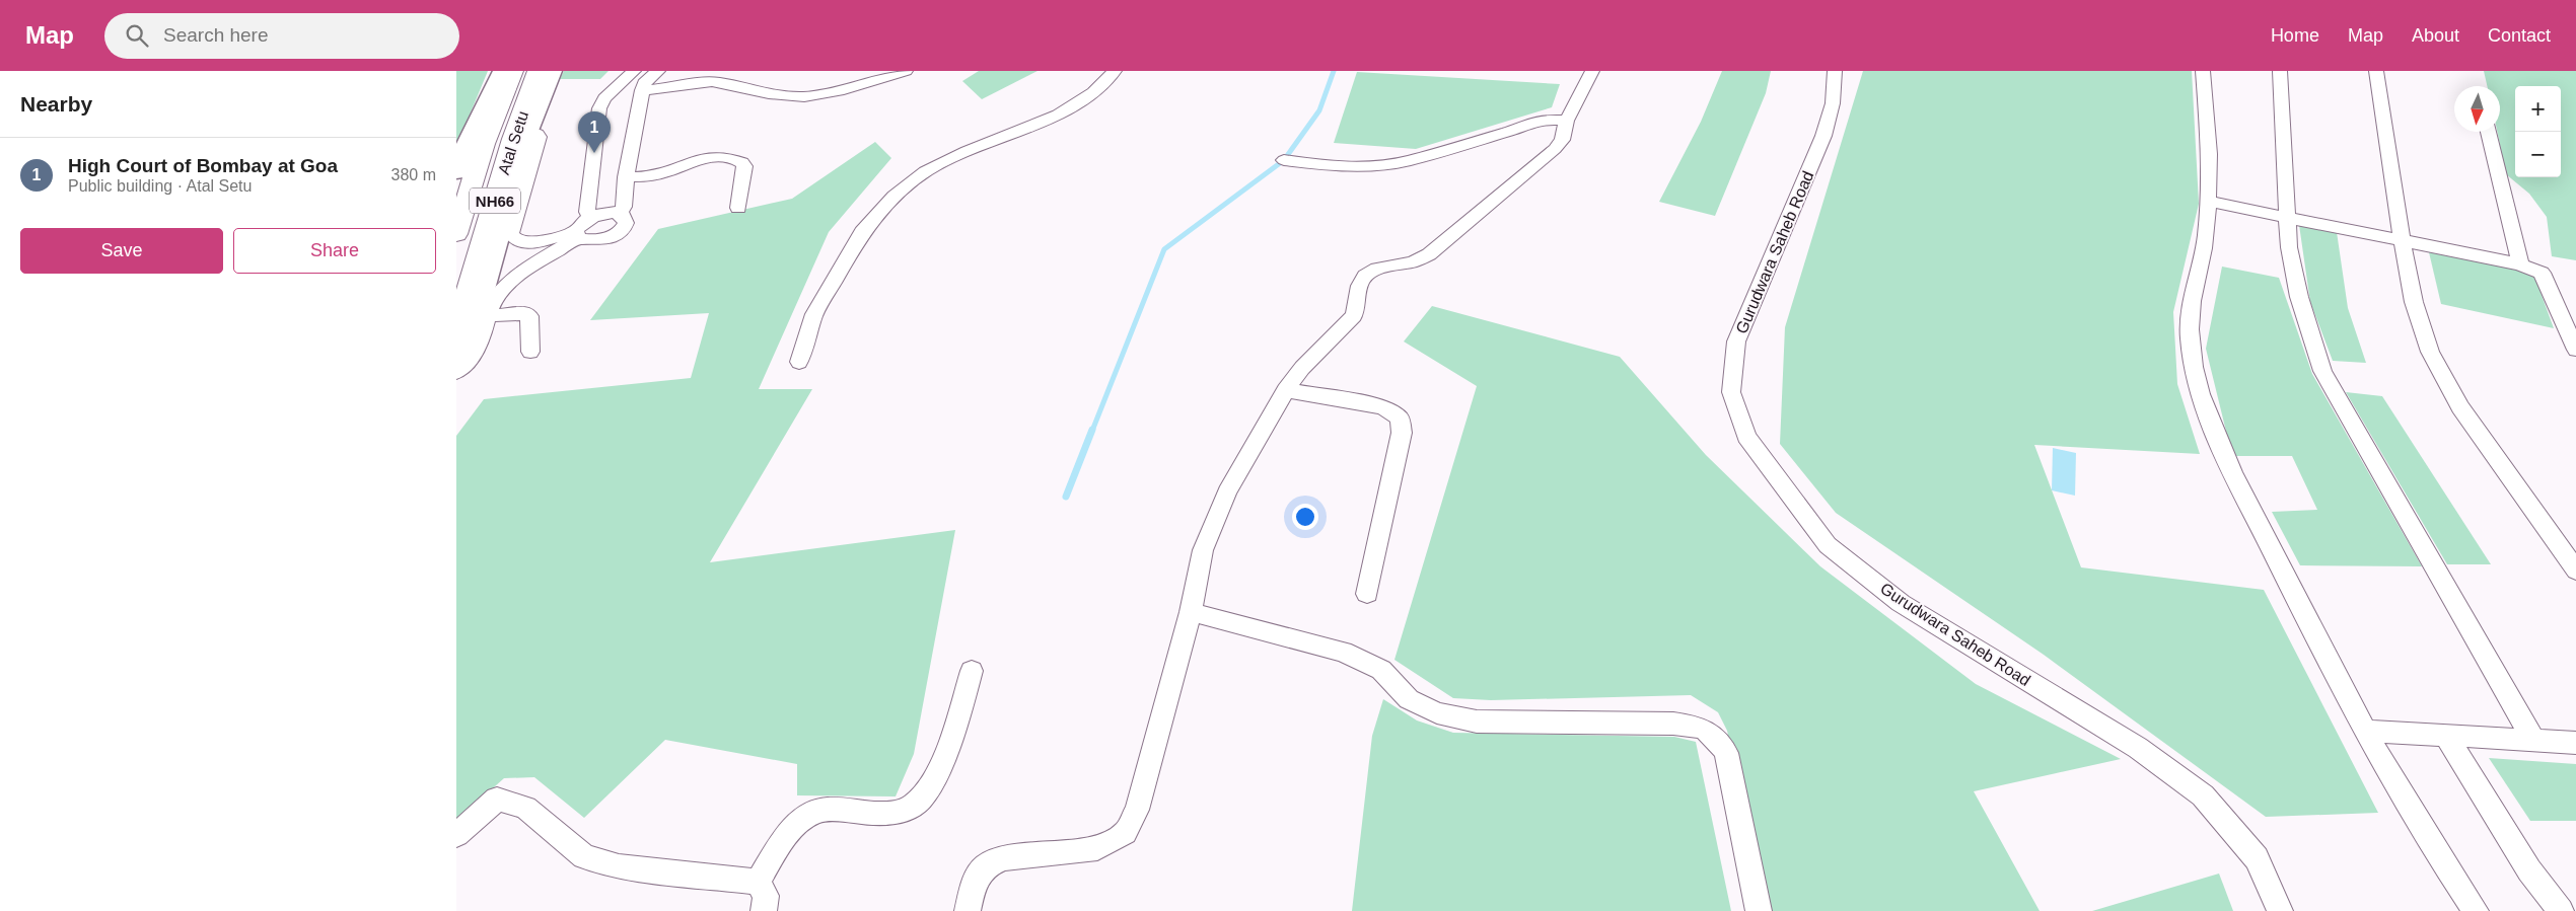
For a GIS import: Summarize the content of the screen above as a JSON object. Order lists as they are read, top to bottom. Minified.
{"streets":{"highway":["Atal Setu","NH66"],"street":["Gurudwara Saheb Road"]},"north":"bottom","page":{"header":"Map","search":"Search here","nav":["Home","Map","About","Contact"],"heading":"Nearby","map_buttons":["+","−"],"pins":"1","list":[{"mark":"1","name":"High Court of Bombay at Goa","note":"Public building · Atal Setu","value":"380 m"}],"buttons":["Save","Share"]}}
